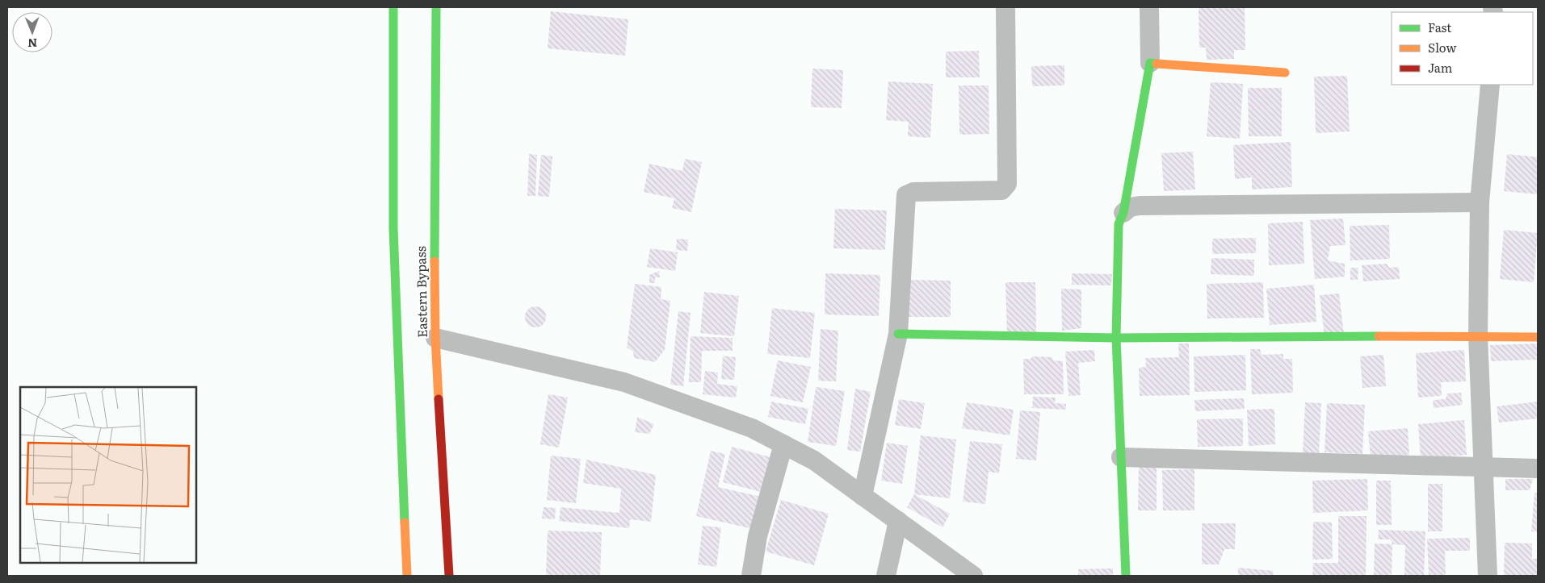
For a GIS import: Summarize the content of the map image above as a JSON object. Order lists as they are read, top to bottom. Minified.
{"streets":{"street":["Eastern Bypass"]},"legend":["Fast","Slow","Jam"],"north":"bottom"}
